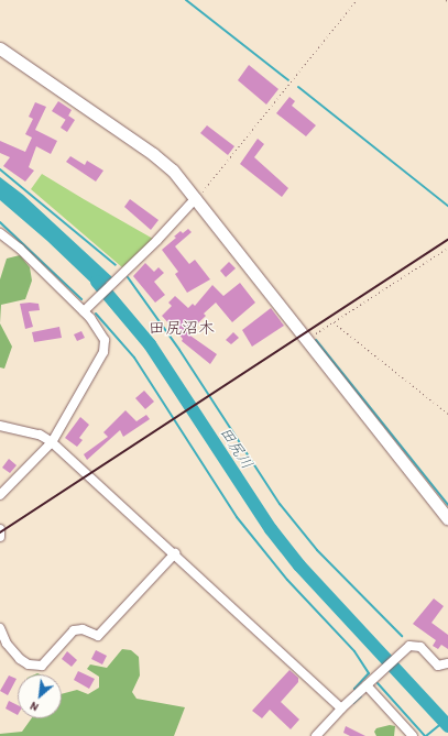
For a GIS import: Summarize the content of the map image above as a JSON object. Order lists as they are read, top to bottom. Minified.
{"districts":["田尻沼木"],"water":["田尻川"],"north":"bottom left"}
